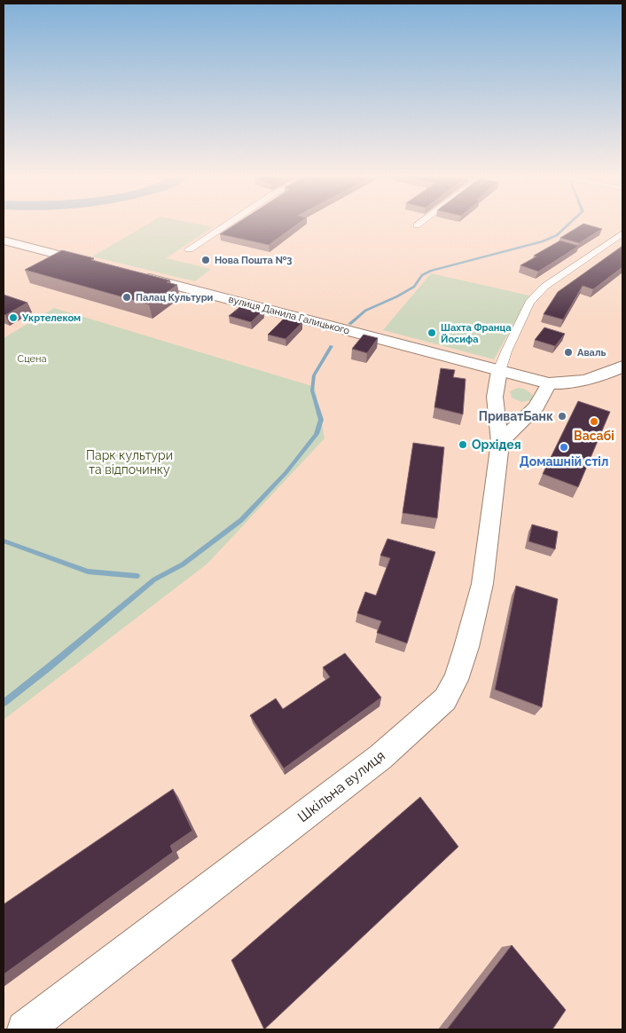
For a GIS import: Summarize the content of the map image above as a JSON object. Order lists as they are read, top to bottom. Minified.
{"streets":{"main road":["вулиця Данила Галицького"],"street":["Шкільна вулиця"]},"crossings":[["вулиця Данила Галицького","Шкільна вулиця"]],"parks":["Сцена","Парк культури та відпочинку"],"places":["Нова Пошта №3","Палац Культури","Укртелеком","Шахта Франца Йосифа","Аваль","ПриватБанк","Васабі","Орхідея","Домашній стіл"]}
